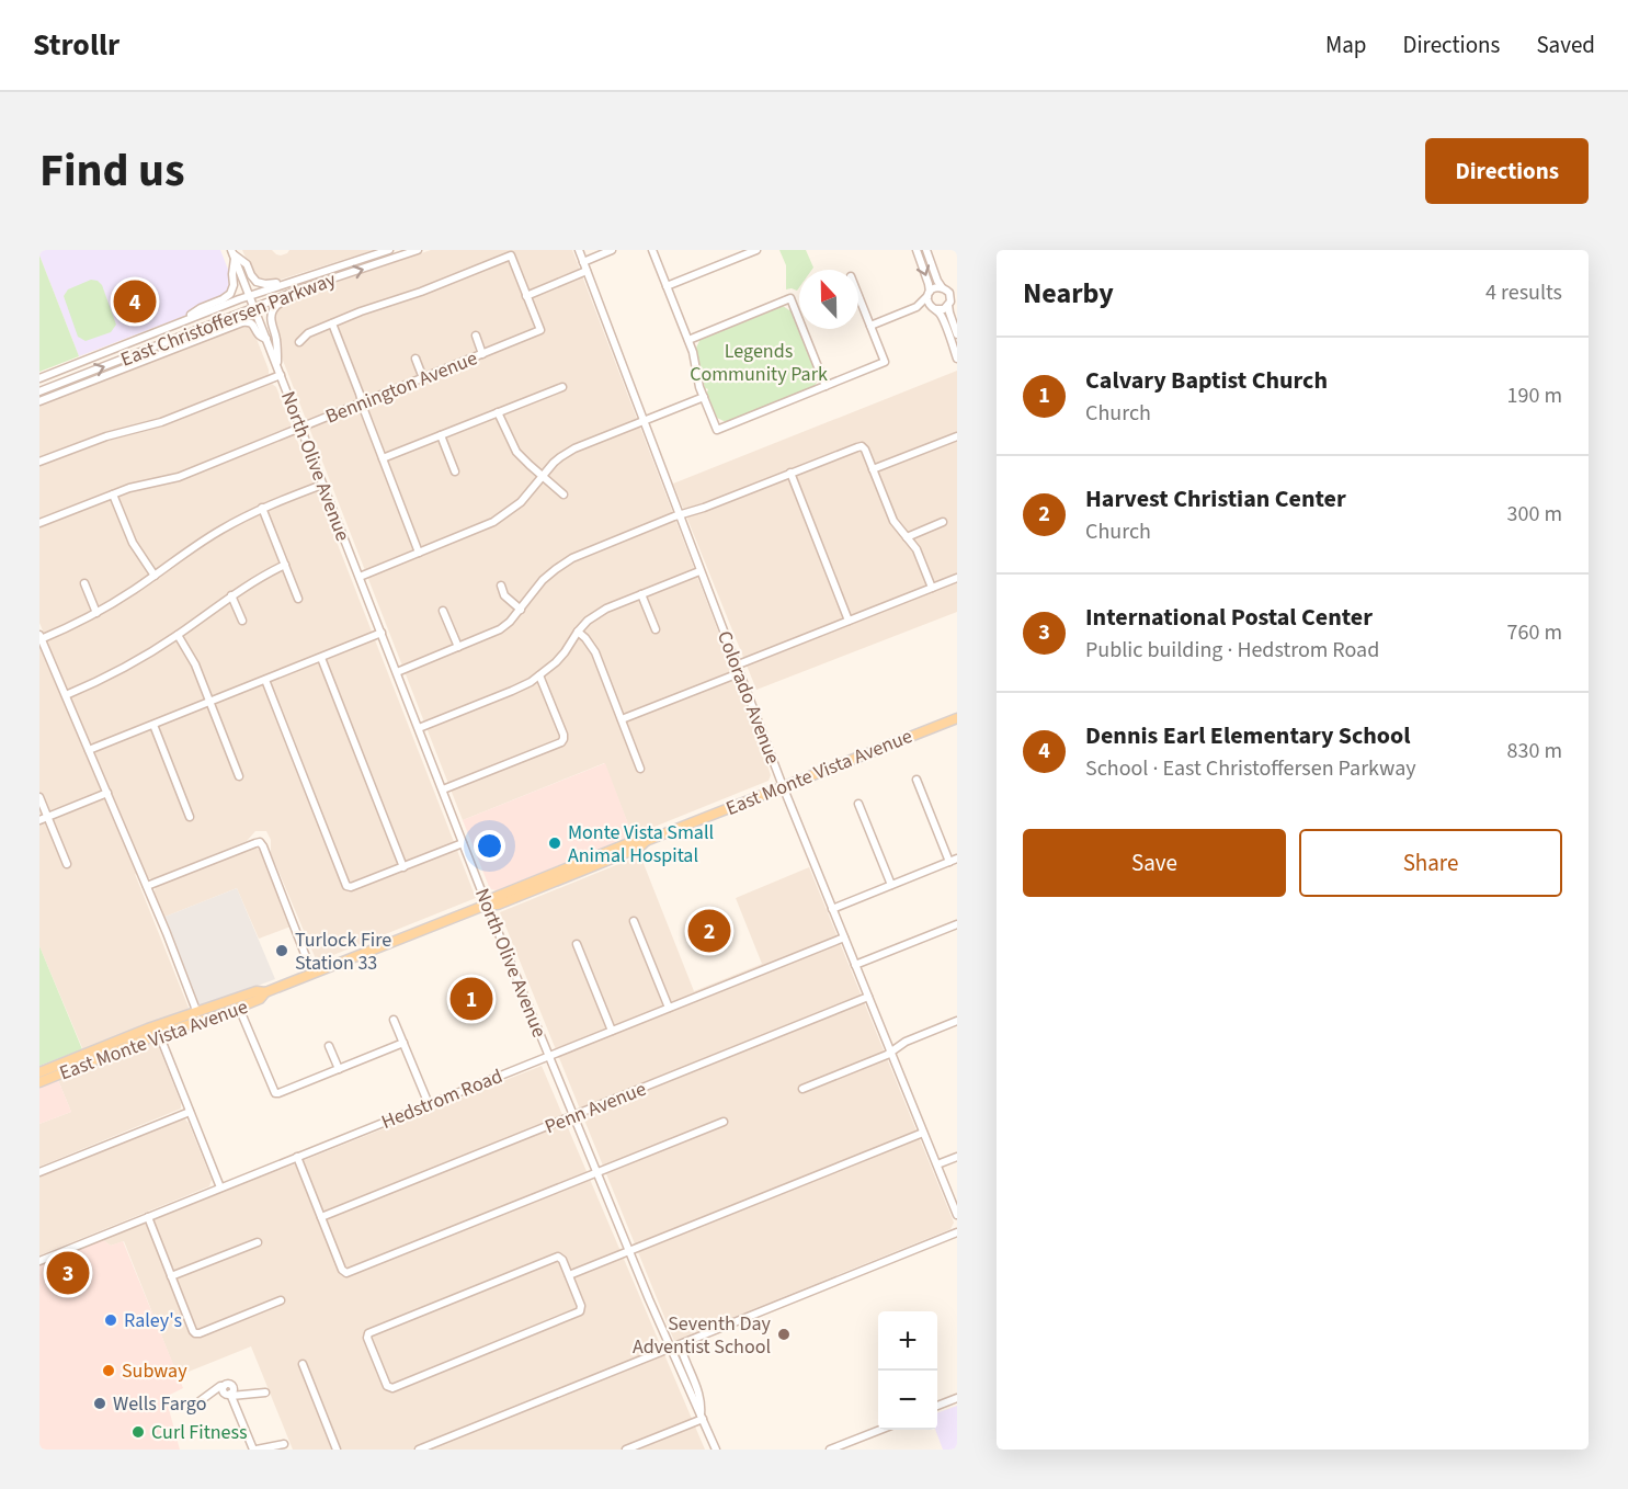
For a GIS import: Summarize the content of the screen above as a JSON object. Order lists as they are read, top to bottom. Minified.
{"streets":{"main road":["East Monte Vista Avenue"],"street":["East Christoffersen Parkway","Bennington Avenue","North Olive Avenue","Colorado Avenue","Hedstrom Road","Penn Avenue"]},"crossings":[["East Christoffersen Parkway","North Olive Avenue"],["Bennington Avenue","North Olive Avenue"],["North Olive Avenue","East Monte Vista Avenue"],["North Olive Avenue","Hedstrom Road"],["North Olive Avenue","Penn Avenue"],["Colorado Avenue","East Monte Vista Avenue"],["Colorado Avenue","Hedstrom Road"],["Colorado Avenue","Penn Avenue"]],"parks":["Legends Community Park"],"places":["Monte Vista Small Animal Hospital","Turlock Fire Station 33","Raley's","Seventh Day Adventist School","Subway","Wells Fargo","Curl Fitness"],"north":"top","page":{"header":"Strollr","nav":["Map","Directions","Saved"],"title":"Find us","buttons":["Directions",["Save","Share"]],"heading":["Nearby","4 results"],"pins":["4","2","1","3"],"list":[{"mark":"1","name":"Calvary Baptist Church","note":"Church","value":"190 m"},{"mark":"2","name":"Harvest Christian Center","note":"Church","value":"300 m"},{"mark":"3","name":"International Postal Center","note":"Public building · Hedstrom Road","value":"760 m"},{"mark":"4","name":"Dennis Earl Elementary School","note":"School · East Christoffersen Parkway","value":"830 m"}],"map_buttons":["+","−"]}}
